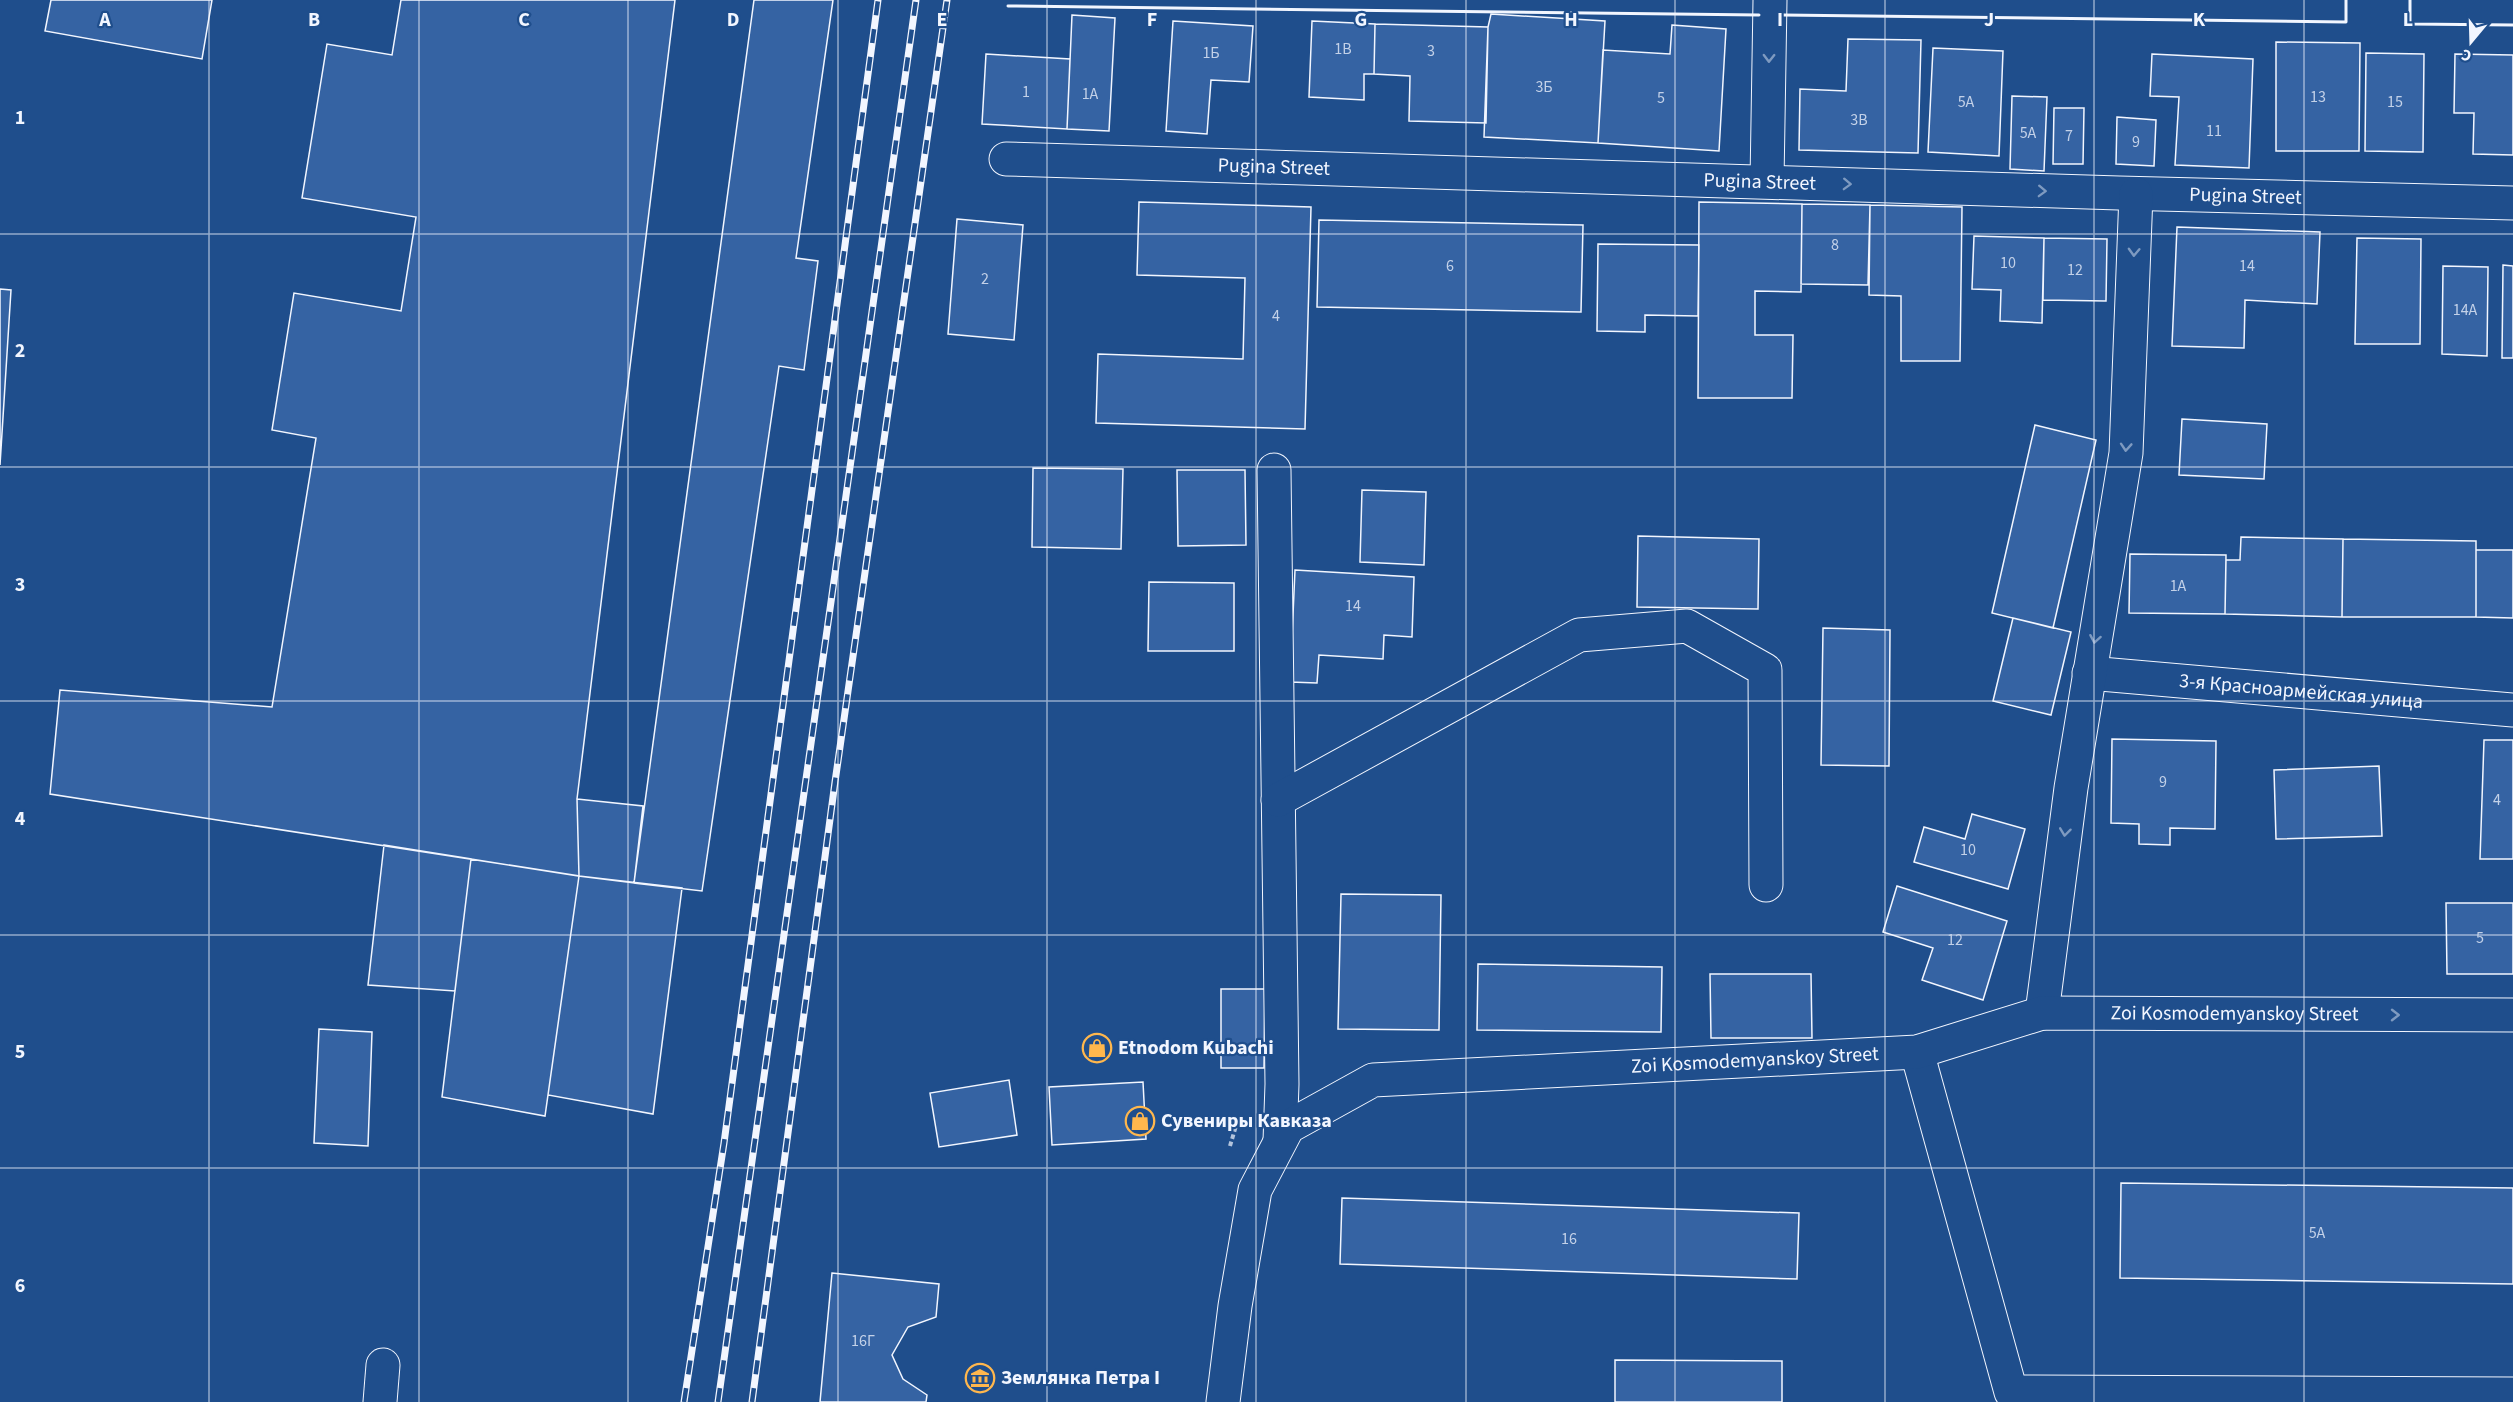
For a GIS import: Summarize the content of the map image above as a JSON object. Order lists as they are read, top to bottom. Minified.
{"streets":{"street":["Pugina Street","3-я Красноармейская улица","Zoi Kosmodemyanskoy Street"]},"places":{"shop":["Etnodom Kubachi","Сувениры Кавказа"],"museum":["Землянка Петра I"]},"house_numbers":["1В","3","1Б","3Б","1","1А","13","5","5А","15","3В","11","5А","7","9","8","10","6","14","12","2","14А","4","1А","14","9","4","10","5","12","5А","16","16Г"],"north":"bottom","grid":{"columns":["A","B","C","D","E","F","G","H","I","J","K","L"],"rows":["1","2","3","4","5","6"]}}
